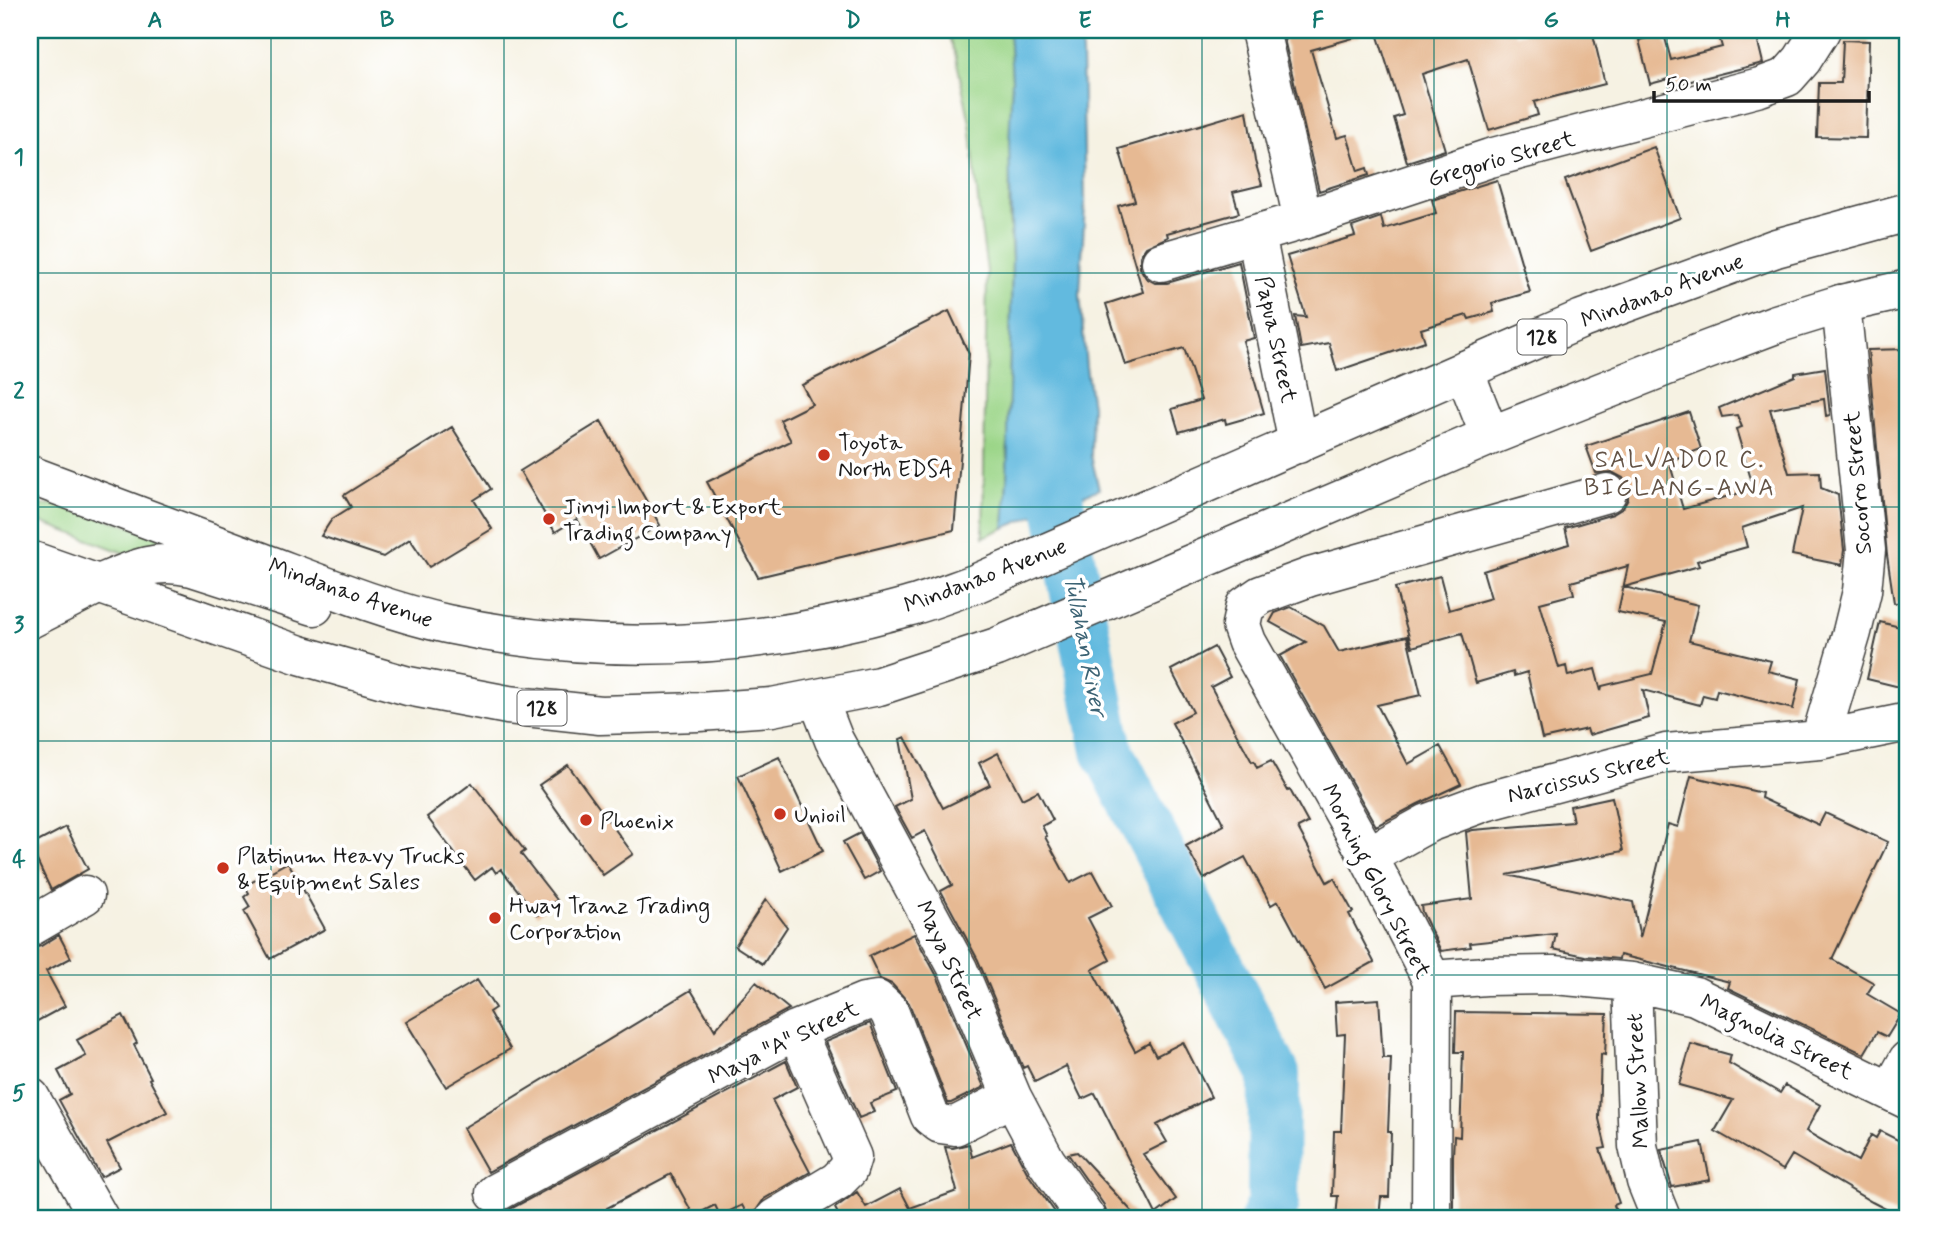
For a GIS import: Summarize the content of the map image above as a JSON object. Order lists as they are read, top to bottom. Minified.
{"streets":{"main road":["Gregorio Street","Mindanao Avenue","128","Papua Street","Socorro Street","Narcissus Street","Morning Glory Street","Maya Street","Magnolia Street","Maya \"A\" Street","Mallow Street"]},"crossings":[["Gregorio Street","Papua Street"],["Mindanao Avenue","Papua Street"],["128","Socorro Street"],["128","Maya Street"],["Socorro Street","Narcissus Street"],["Narcissus Street","Morning Glory Street"],["Morning Glory Street","Magnolia Street"],["Maya Street","Maya \"A\" Street"],["Magnolia Street","Mallow Street"]],"districts":["SALVADOR C. BIGLANG-AWA"],"water":["Tullahan River"],"places":["Toyota North EDSA","Jinyi Import & Export Trading Company","Unioil","Phoenix","Platinum Heavy Trucks & Equipment Sales","Hway Tranz Trading Corporation"],"scale_bar":"50 m","grid":{"columns":["A","B","C","D","E","F","G","H"],"rows":["1","2","3","4","5"]}}
